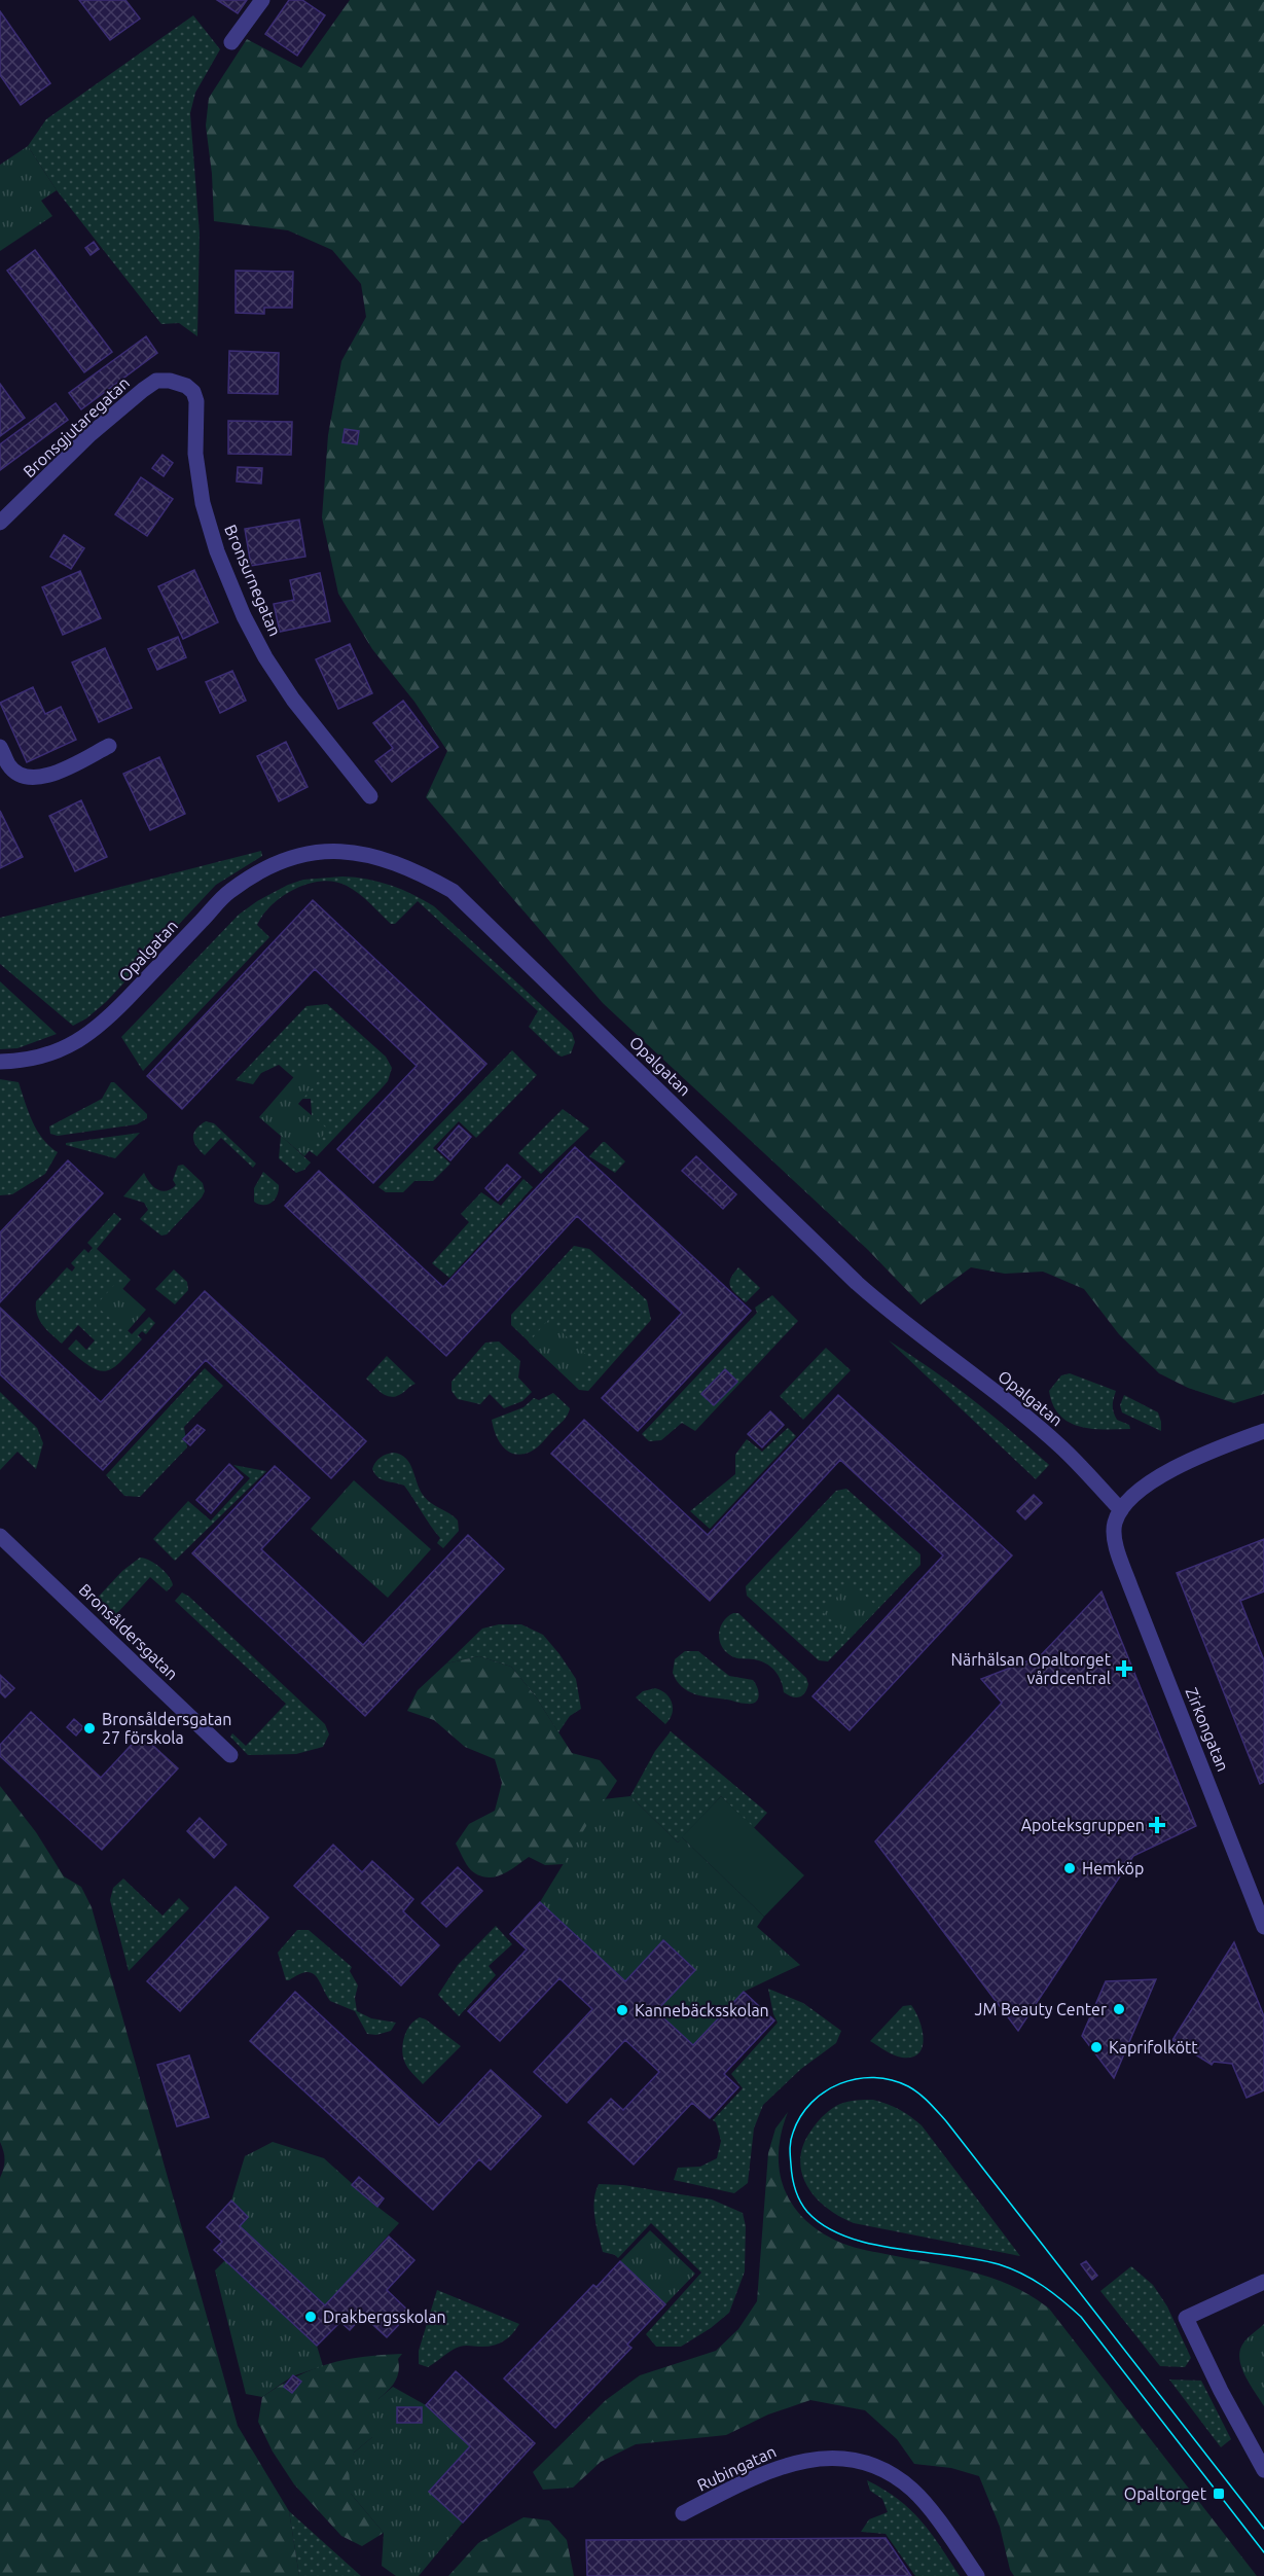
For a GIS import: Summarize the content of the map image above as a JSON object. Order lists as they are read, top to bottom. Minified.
{"streets":{"street":["Bronsgjutaregatan","Bronsurnegatan","Opalgatan","Bronsåldersgatan","Zirkongatan","Rubingatan"]},"crossings":[["Bronsgjutaregatan","Bronsurnegatan"],["Opalgatan","Zirkongatan"]],"places":{"health":["Närhälsan Opaltorget vårdcentral","Apoteksgruppen"],"other":["Bronsåldersgatan 27 förskola","Hemköp","JM Beauty Center","Kannebäcksskolan","Kaprifolkött","Drakbergsskolan"],"transit":["Opaltorget"]}}
